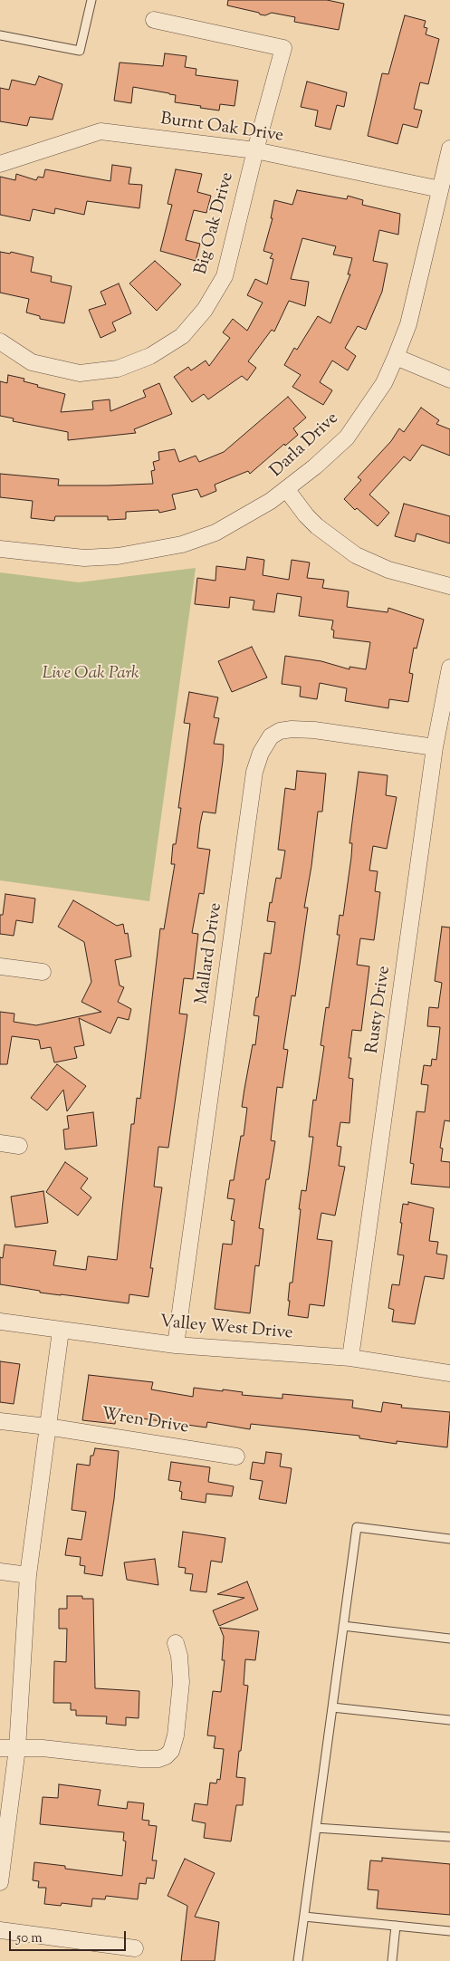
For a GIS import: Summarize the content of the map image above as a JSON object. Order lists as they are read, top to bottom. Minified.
{"streets":{"street":["Burnt Oak Drive","Big Oak Drive","Darla Drive","Mallard Drive","Rusty Drive","Valley West Drive","Wren Drive"]},"crossings":[["Burnt Oak Drive","Big Oak Drive"],["Burnt Oak Drive","Darla Drive"],["Mallard Drive","Rusty Drive"],["Mallard Drive","Valley West Drive"],["Rusty Drive","Valley West Drive"]],"parks":["Live Oak Park"],"scale_bar":"50 m"}
